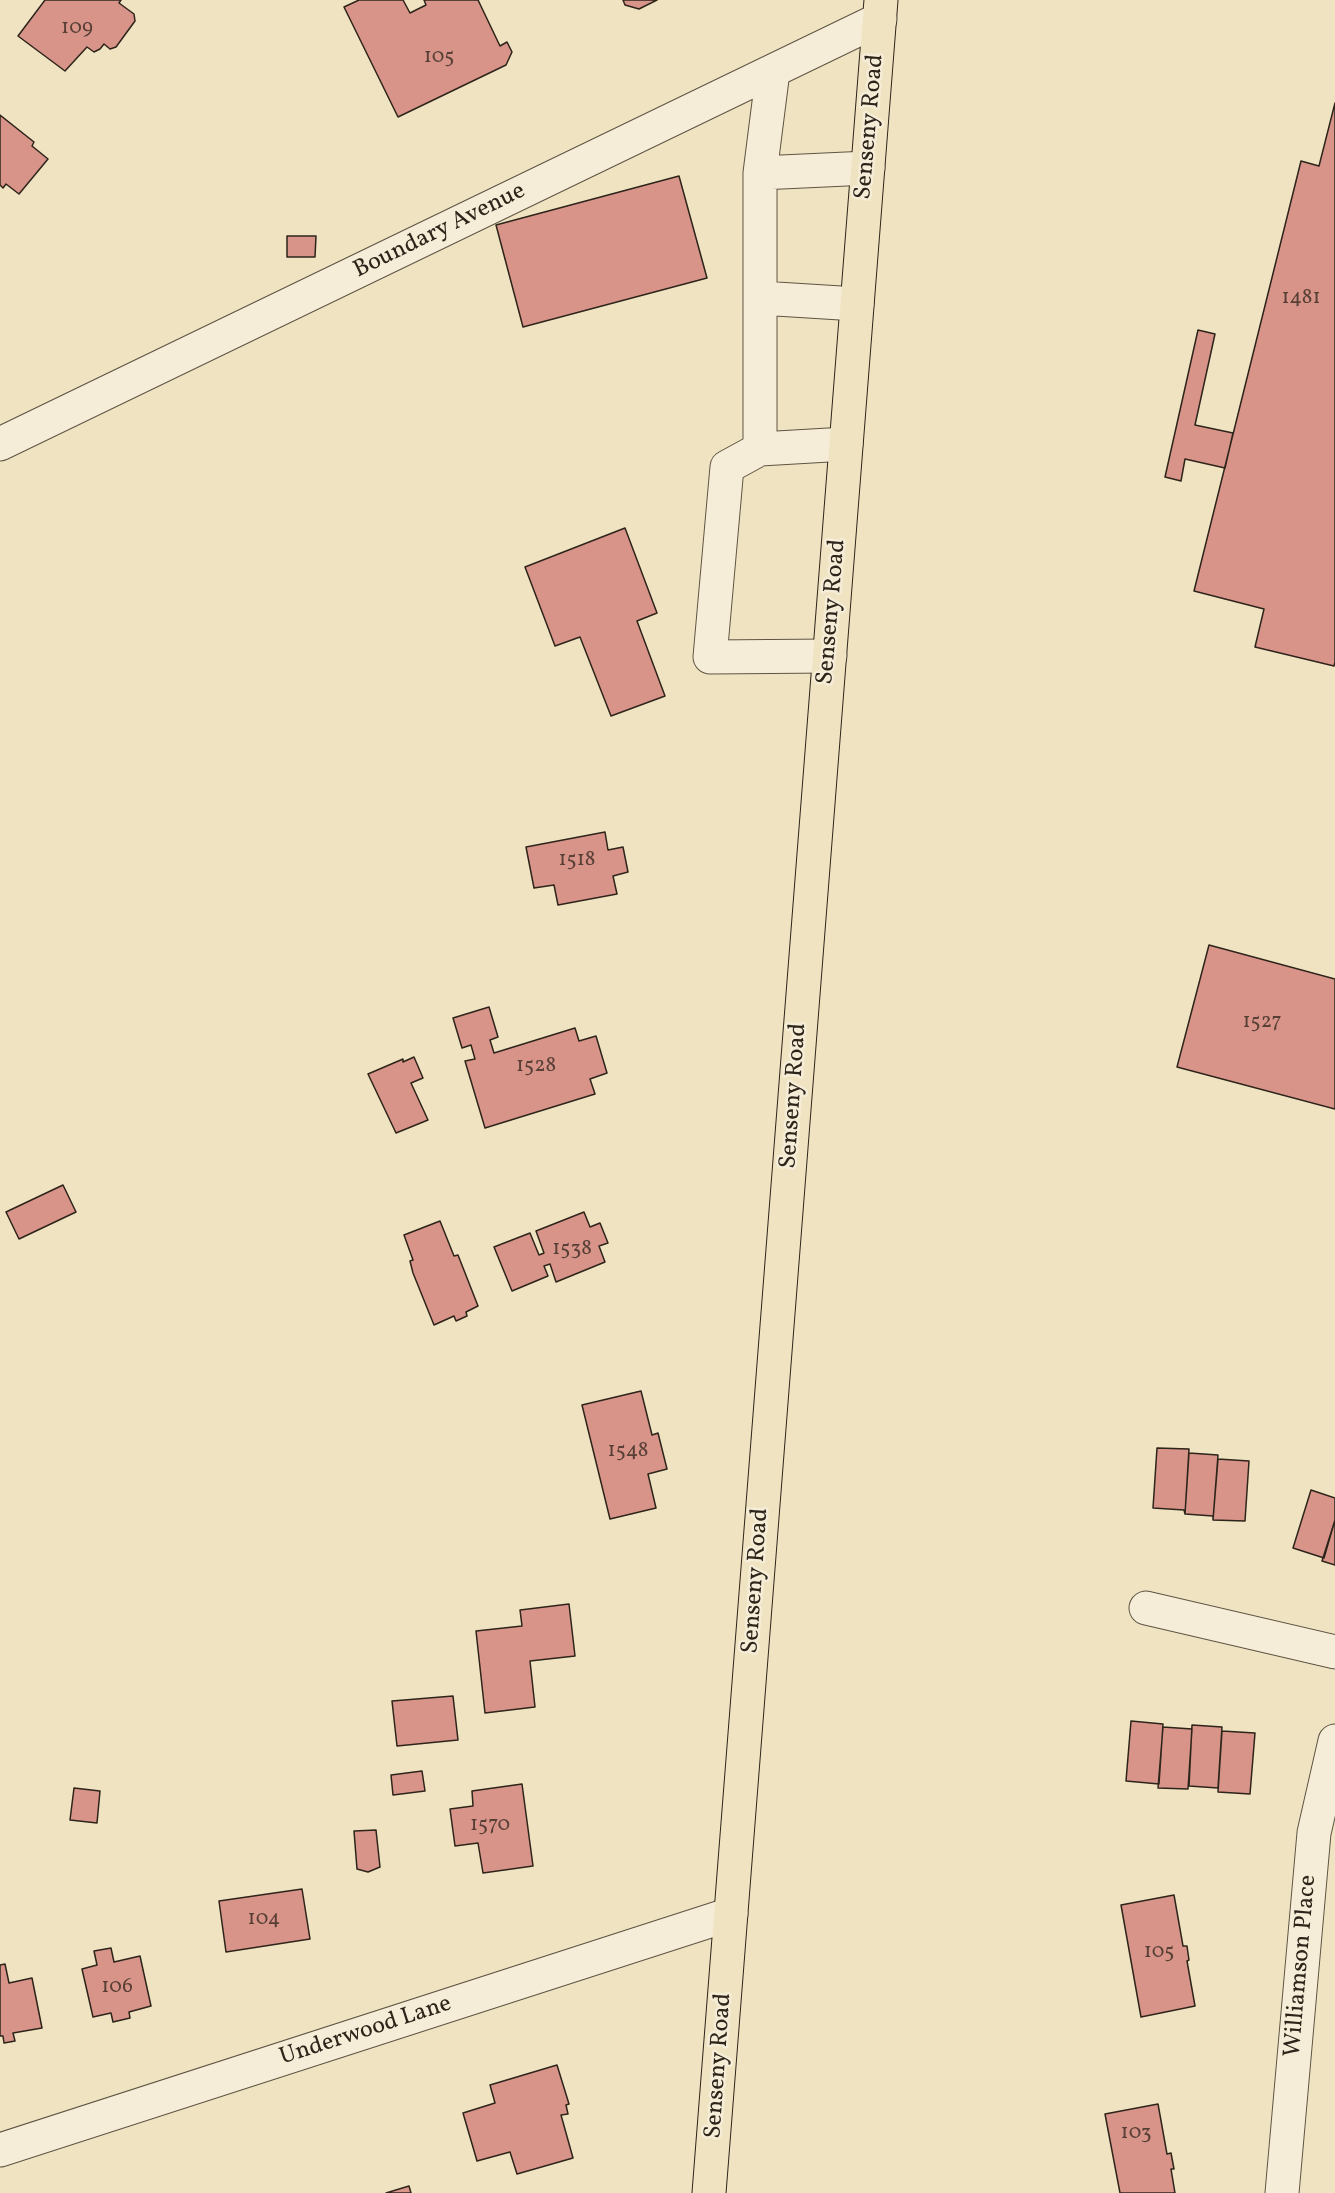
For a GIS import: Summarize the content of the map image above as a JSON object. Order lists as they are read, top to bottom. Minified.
{"streets":{"main road":["Senseny Road"],"street":["Boundary Avenue","Williamson Place","Underwood Lane"]},"crossings":[["Senseny Road","Boundary Avenue"],["Senseny Road","Underwood Lane"]],"house_numbers":["109","105","1481","1518","1527","1528","1538","1548","1570","104","105","106","103"]}
